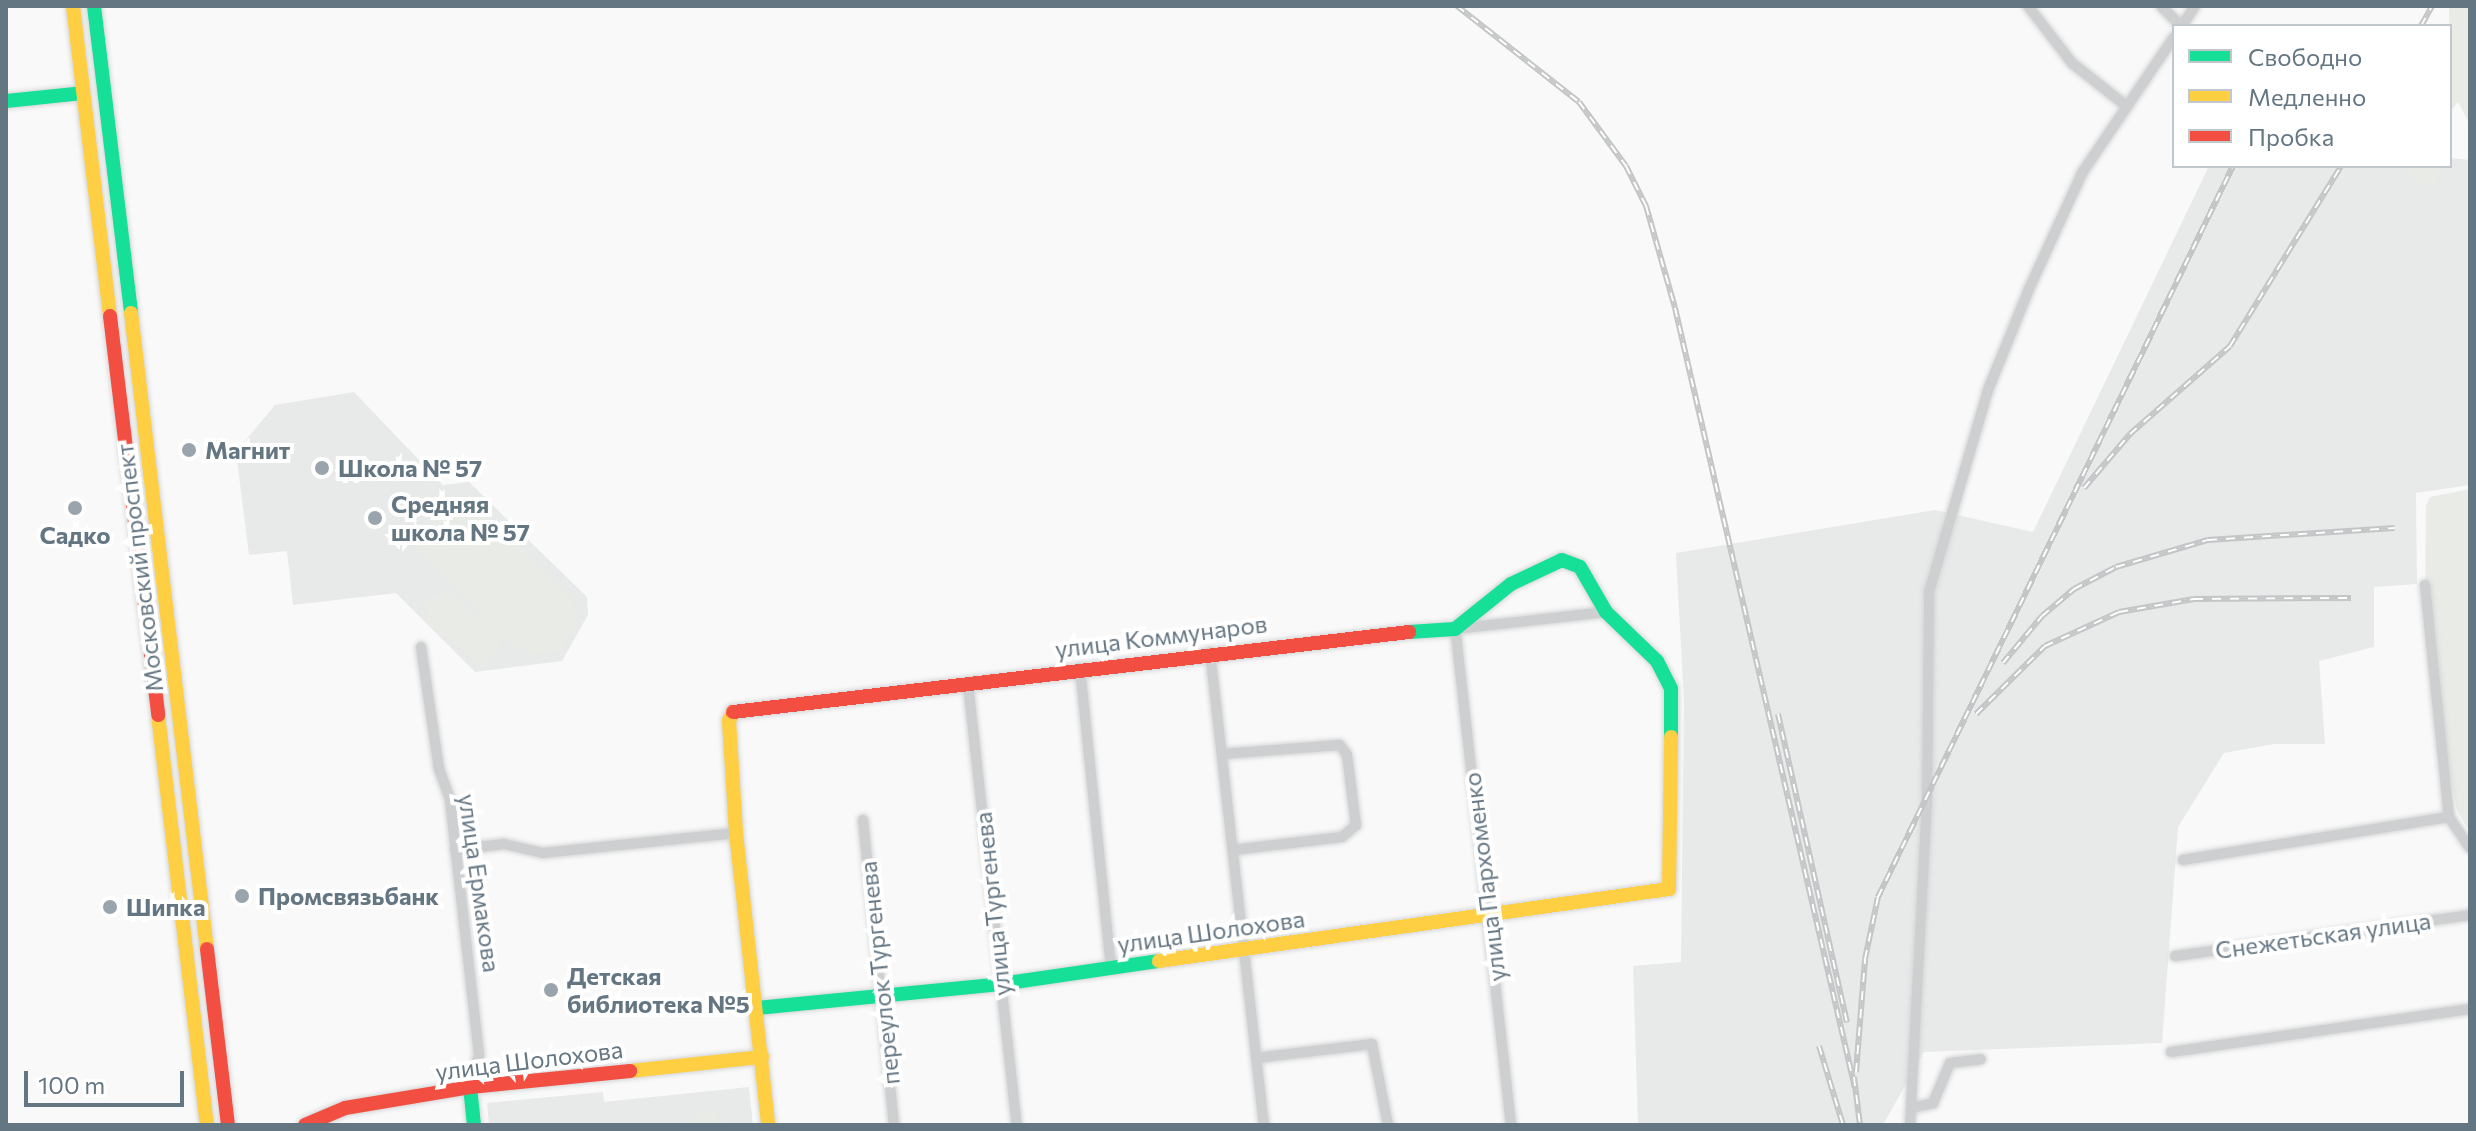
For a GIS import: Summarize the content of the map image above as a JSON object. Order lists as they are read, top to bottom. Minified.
{"streets":{"street":["Московский проспект","улица Коммунаров","улица Пархоменко","улица Ермакова","улица Тургенева","улица Шолохова","Снежетьская улица","переулок Тургенева"]},"crossings":[["улица Коммунаров","улица Пархоменко"],["улица Коммунаров","улица Тургенева"],["улица Пархоменко","улица Шолохова"],["улица Ермакова","улица Шолохова"],["улица Тургенева","улица Шолохова"],["улица Шолохова","переулок Тургенева"]],"places":["Магнит","Школа № 57","Садко","Средняя школа № 57","Промсвязьбанк","Шипка","Детская библиотека №5"],"legend":["Свободно","Медленно","Пробка"],"scale_bar":"100 m"}
